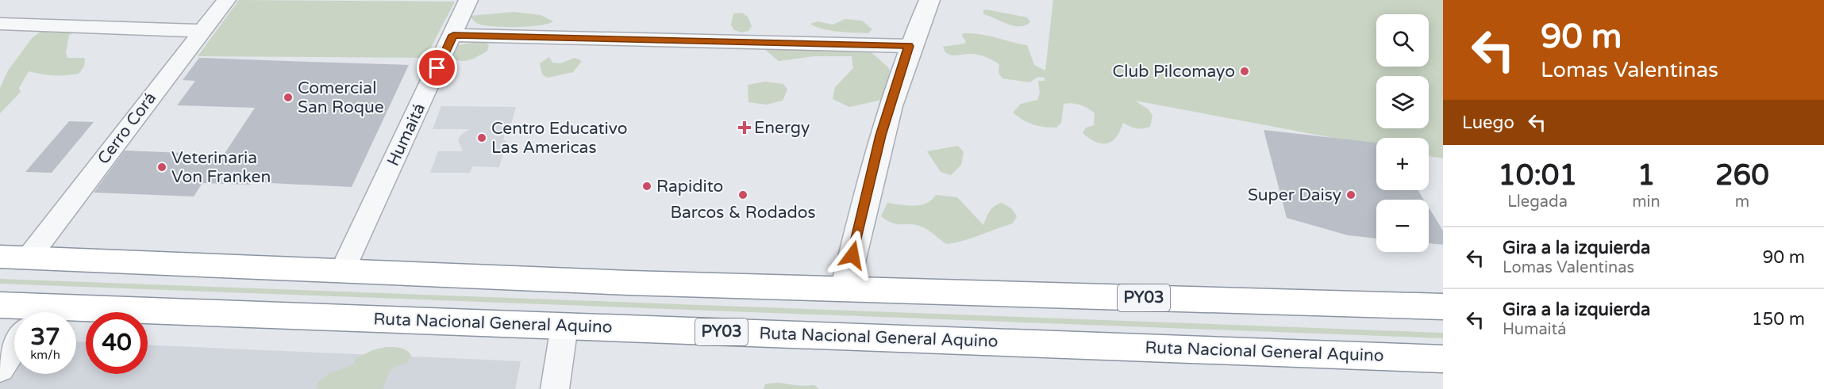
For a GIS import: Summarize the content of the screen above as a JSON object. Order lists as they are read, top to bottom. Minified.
{"streets":{"highway":["PY03","Ruta Nacional General Aquino"],"street":["Cerro Corá","Humaitá"]},"crossings":[["Cerro Corá","PY03"],["Humaitá","PY03"]],"places":{"other":["Club Pilcomayo","Comercial San Roque","Centro Educativo Las Americas","Veterinaria Von Franken","Rapidito","Barcos & Rodados","Super Daisy"],"health":["Energy"]},"page":{"turn":["90 m","Lomas Valentinas"],"map_buttons":["+","−"],"then":"Luego","eta":["10:01","Llegada","1","min","260","m"],"list":[{"name":"Gira a la izquierda","note":"Lomas Valentinas","value":"90 m"},{"name":"Gira a la izquierda","note":"Humaitá","value":"150 m"}],"speed":"37 km/h","limit":"40"}}
